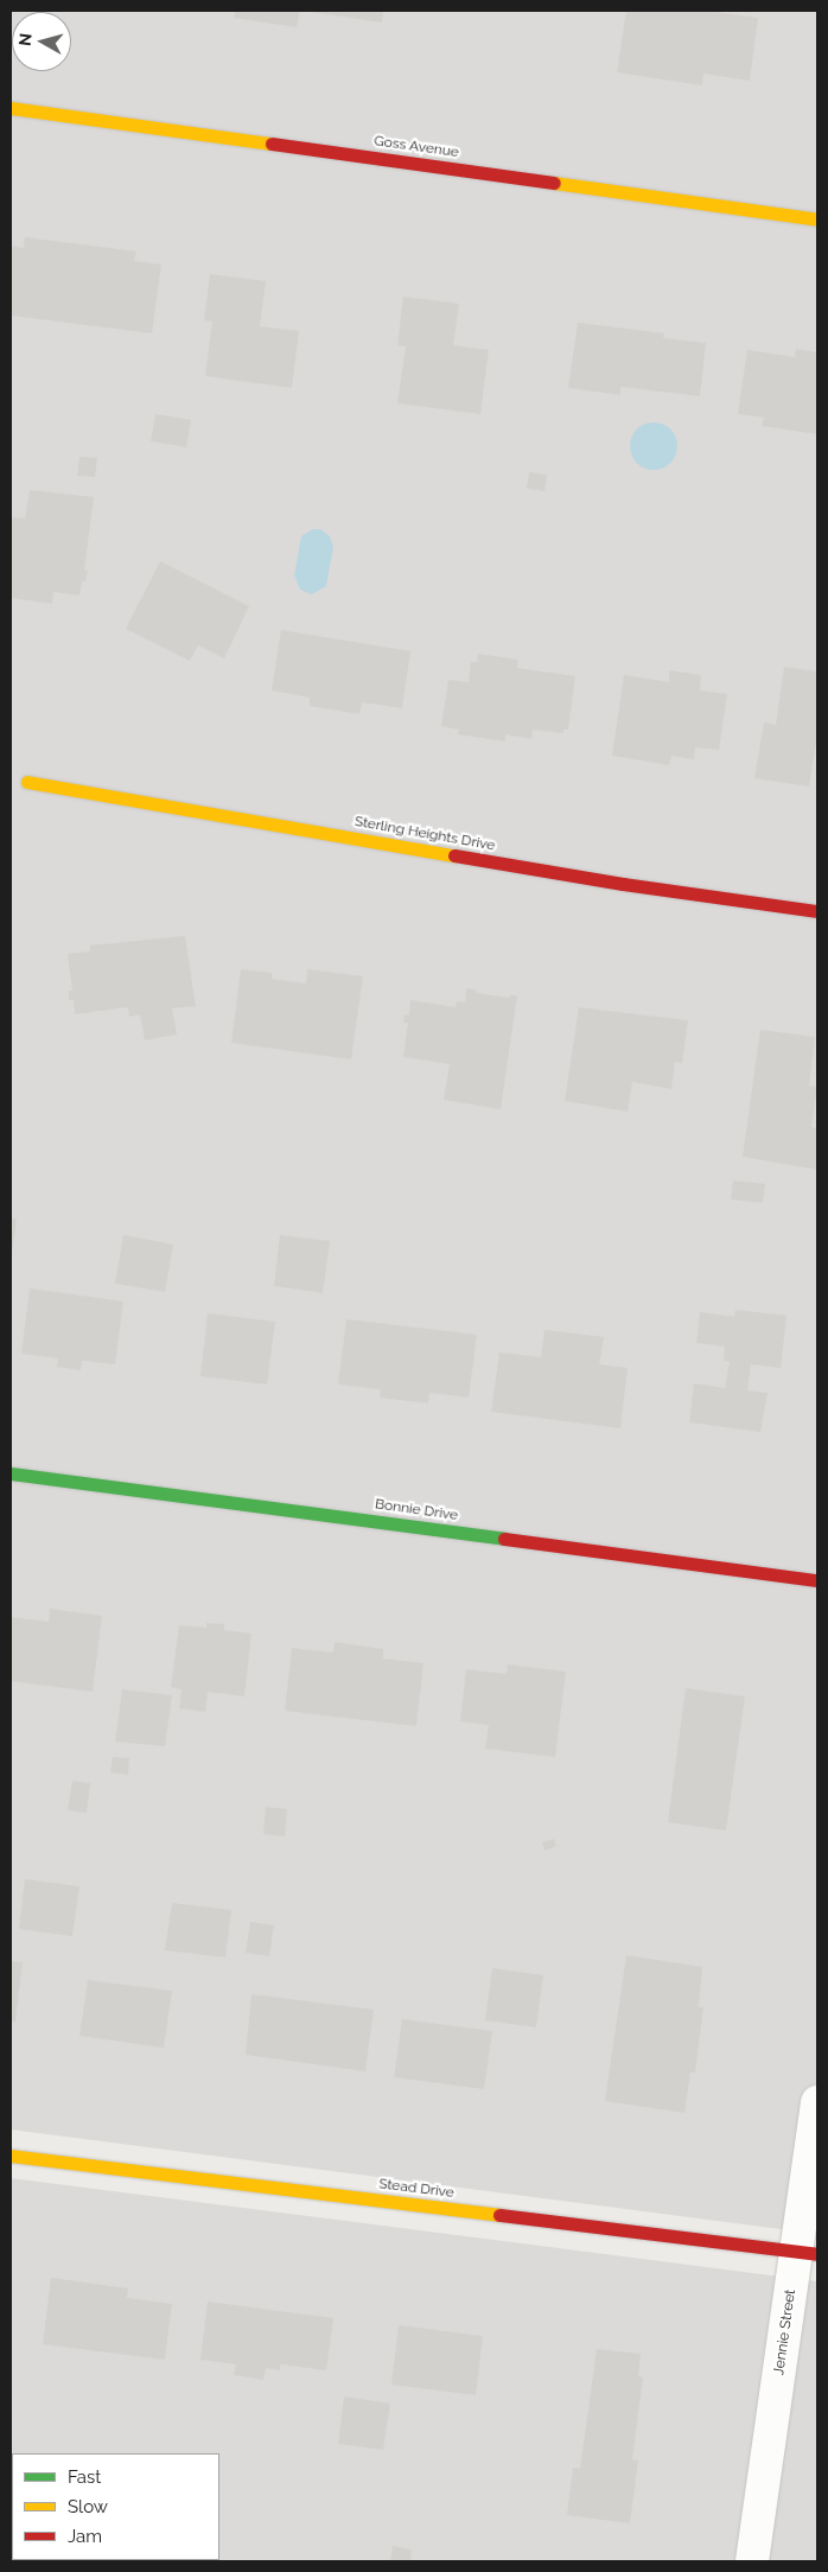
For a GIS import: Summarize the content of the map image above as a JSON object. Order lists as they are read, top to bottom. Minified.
{"streets":{"street":["Goss Avenue","Sterling Heights Drive","Bonnie Drive","Stead Drive","Jennie Street"]},"crossings":[["Stead Drive","Jennie Street"]],"legend":["Fast","Slow","Jam"],"north":"left"}
